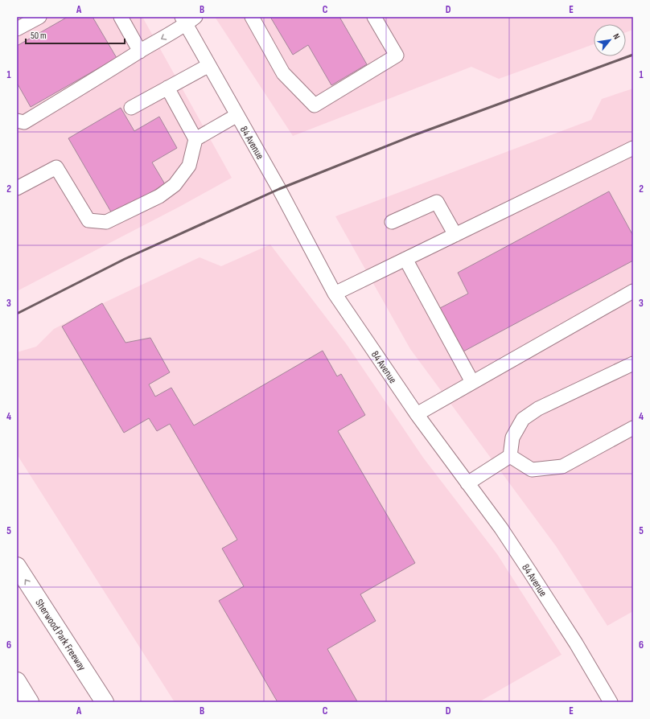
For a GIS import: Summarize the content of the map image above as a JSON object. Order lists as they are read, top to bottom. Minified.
{"streets":{"highway":["Sherwood Park Freeway"],"street":["84 Avenue"]},"one_way":["Sherwood Park Freeway"],"scale_bar":"50 m","north":"top right","grid":{"columns":["A","B","C","D","E"],"rows":["1","2","3","4","5","6"]}}
